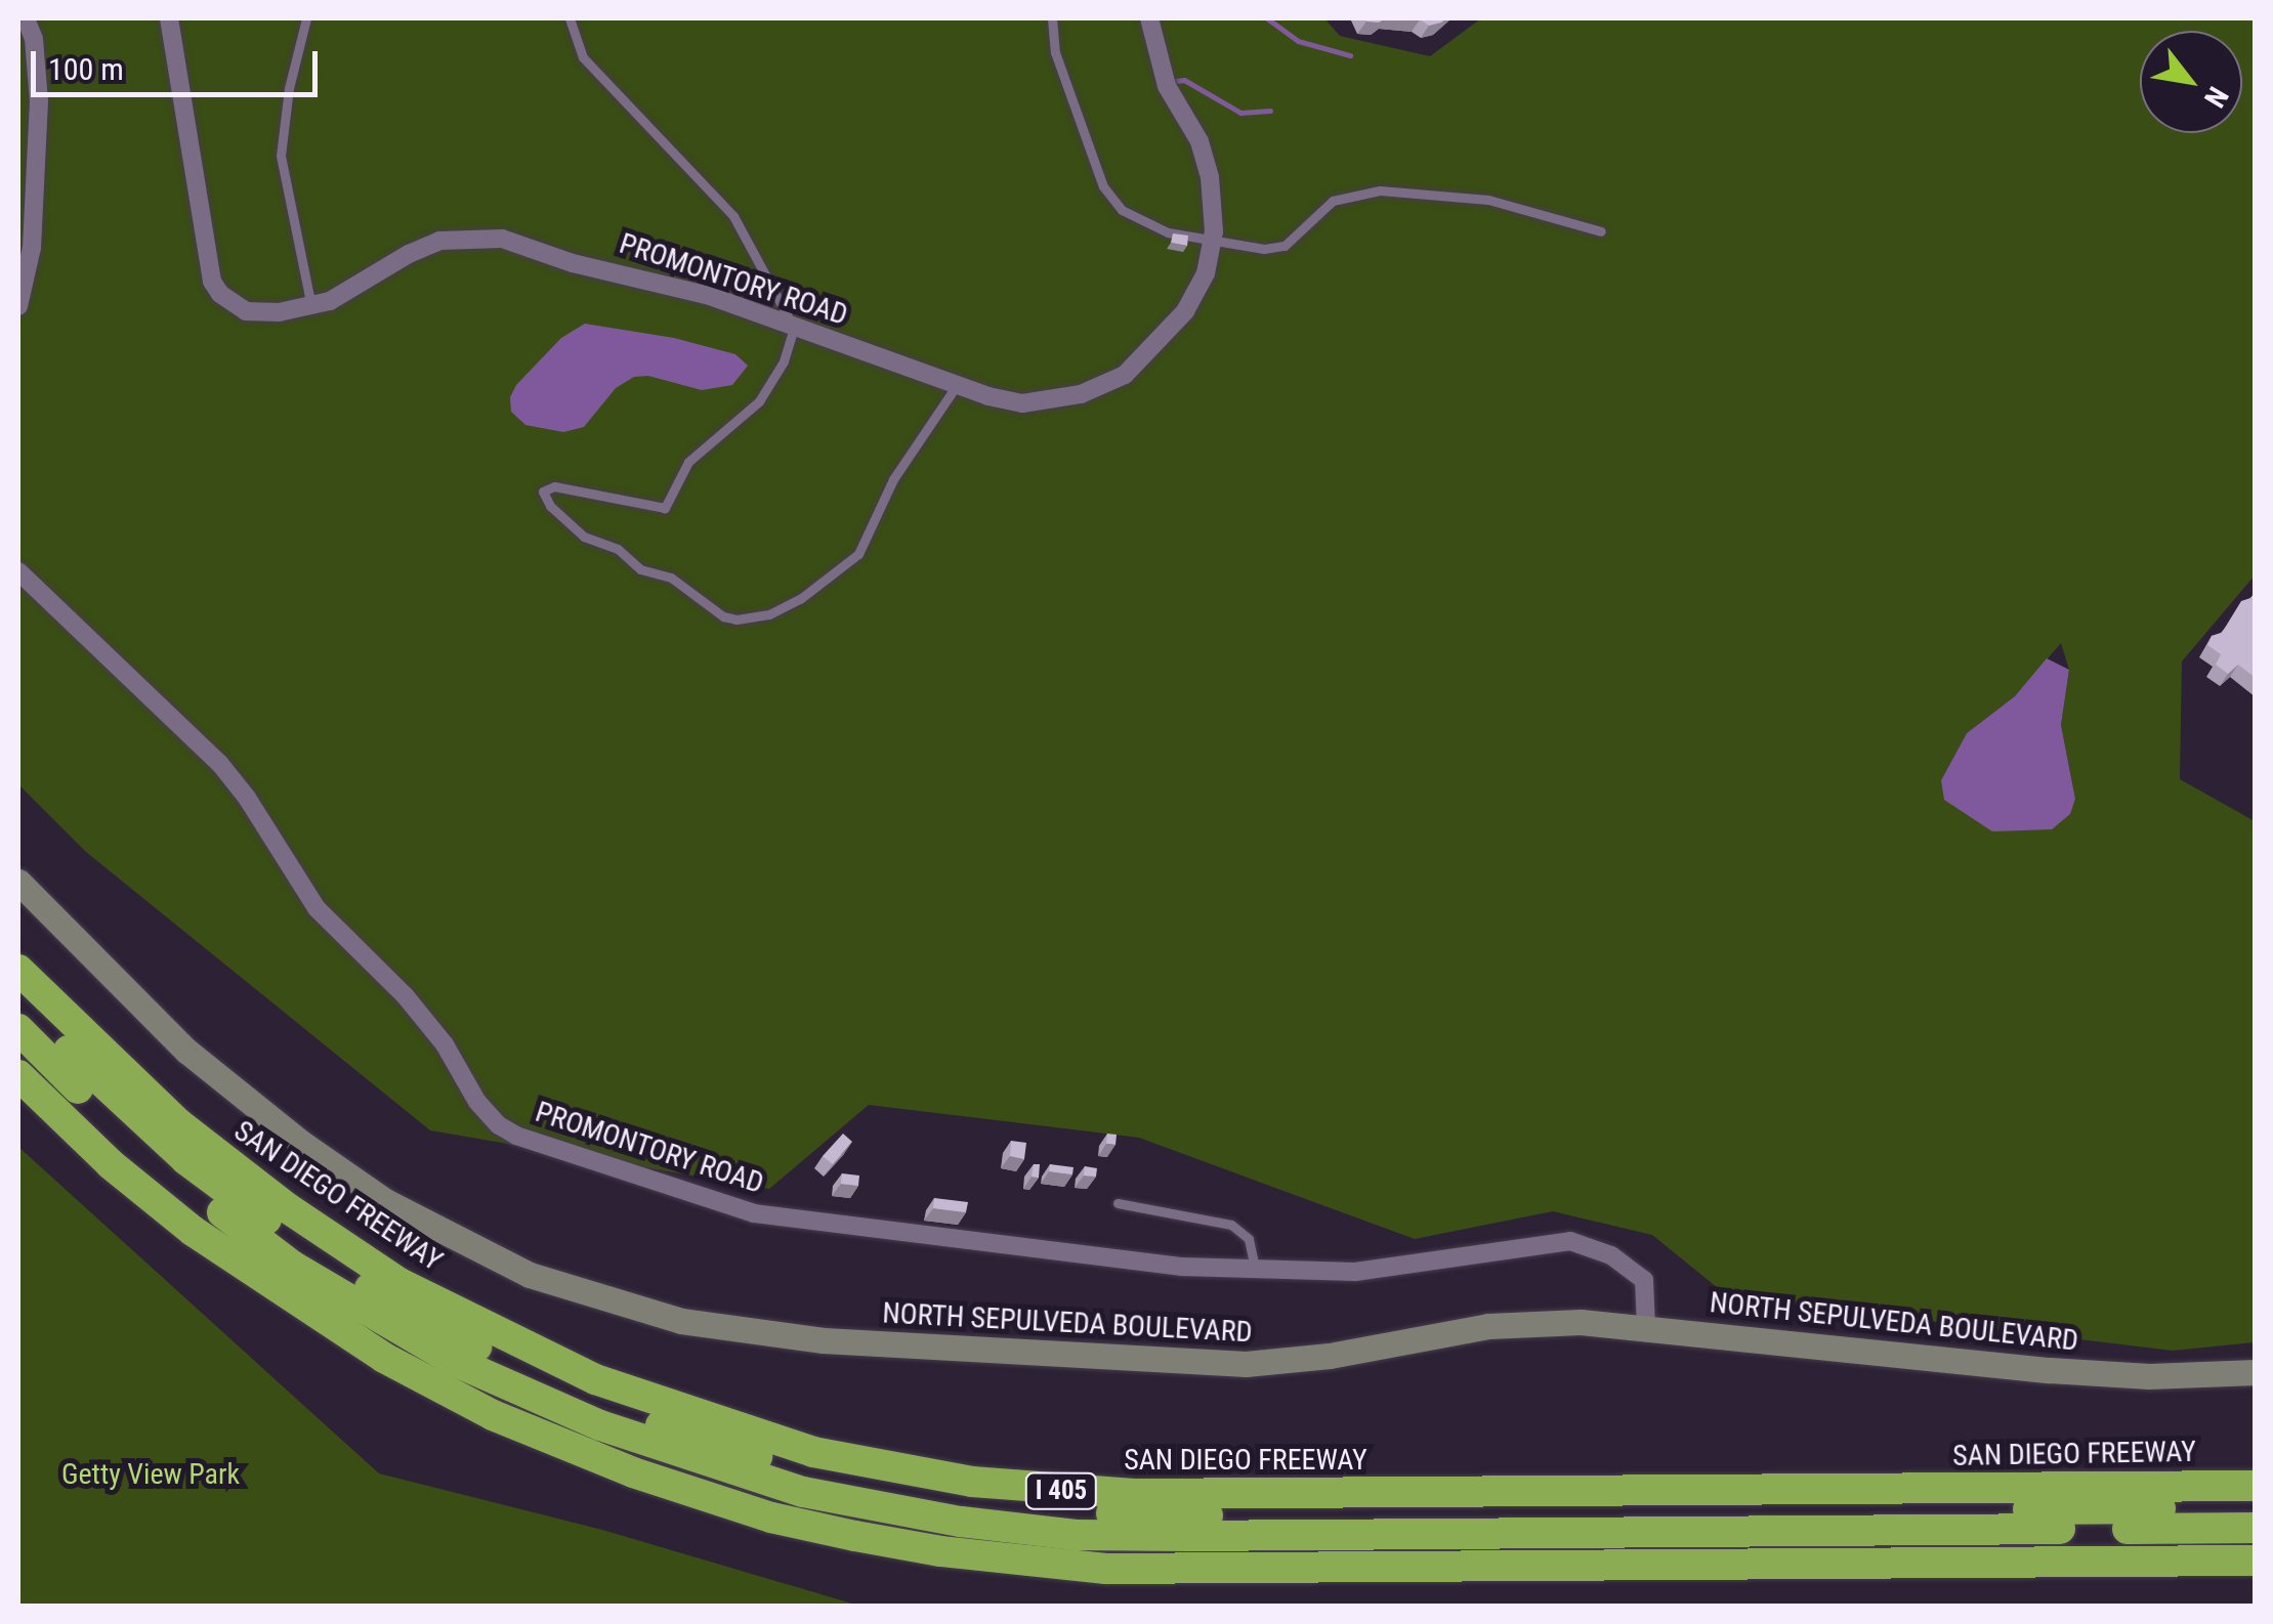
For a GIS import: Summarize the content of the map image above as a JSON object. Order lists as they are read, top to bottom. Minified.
{"streets":{"highway":["SAN DIEGO FREEWAY","I 405"],"main road":["NORTH SEPULVEDA BOULEVARD"],"street":["PROMONTORY ROAD"]},"crossings":[["PROMONTORY ROAD","NORTH SEPULVEDA BOULEVARD"]],"parks":["Getty View Park"],"scale_bar":"100 m","north":"bottom right"}
